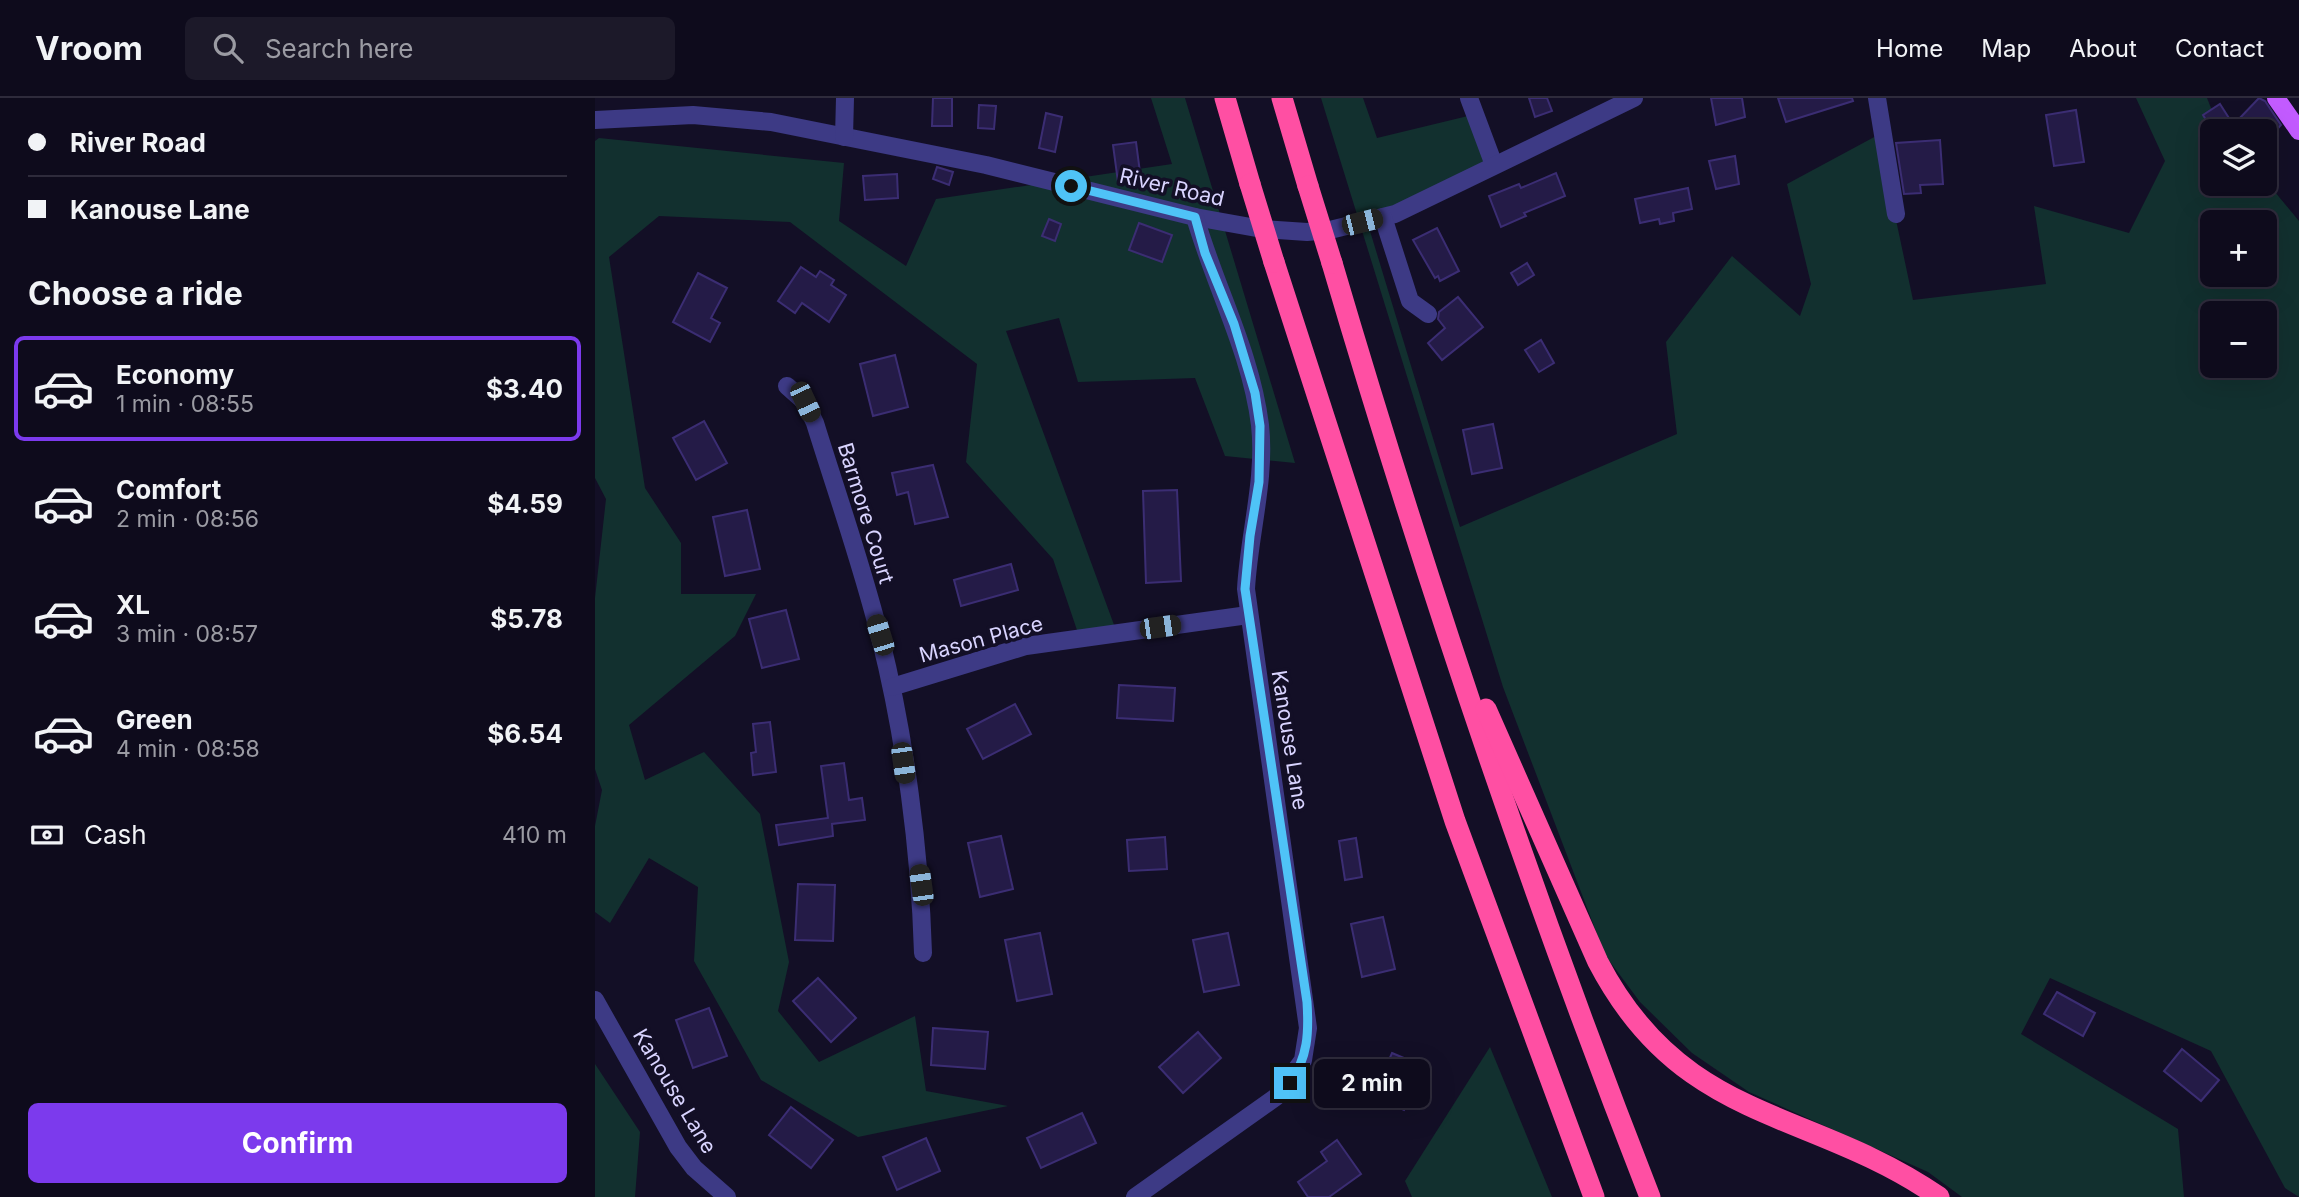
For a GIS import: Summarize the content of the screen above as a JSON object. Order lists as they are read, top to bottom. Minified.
{"streets":{"street":["River Road","Barmore Court","Mason Place","Kanouse Lane"]},"crossings":[["River Road","Kanouse Lane"],["Barmore Court","Mason Place"],["Mason Place","Kanouse Lane"]],"page":{"header":"Vroom","search":"Search here","nav":["Home","Map","About","Contact"],"banner":["River Road","Kanouse Lane"],"map_buttons":["+","−"],"heading":"Choose a ride","list":[{"name":"Economy","note":"1 min · 08:55","value":"$3.40"},{"name":"Comfort","note":"2 min · 08:56","value":"$4.59"},{"name":"XL","note":"3 min · 08:57","value":"$5.78"},{"name":"Green","note":"4 min · 08:58","value":"$6.54"}],"pay":["Cash","410 m"],"bubble":"2 min","buttons":"Confirm"}}
